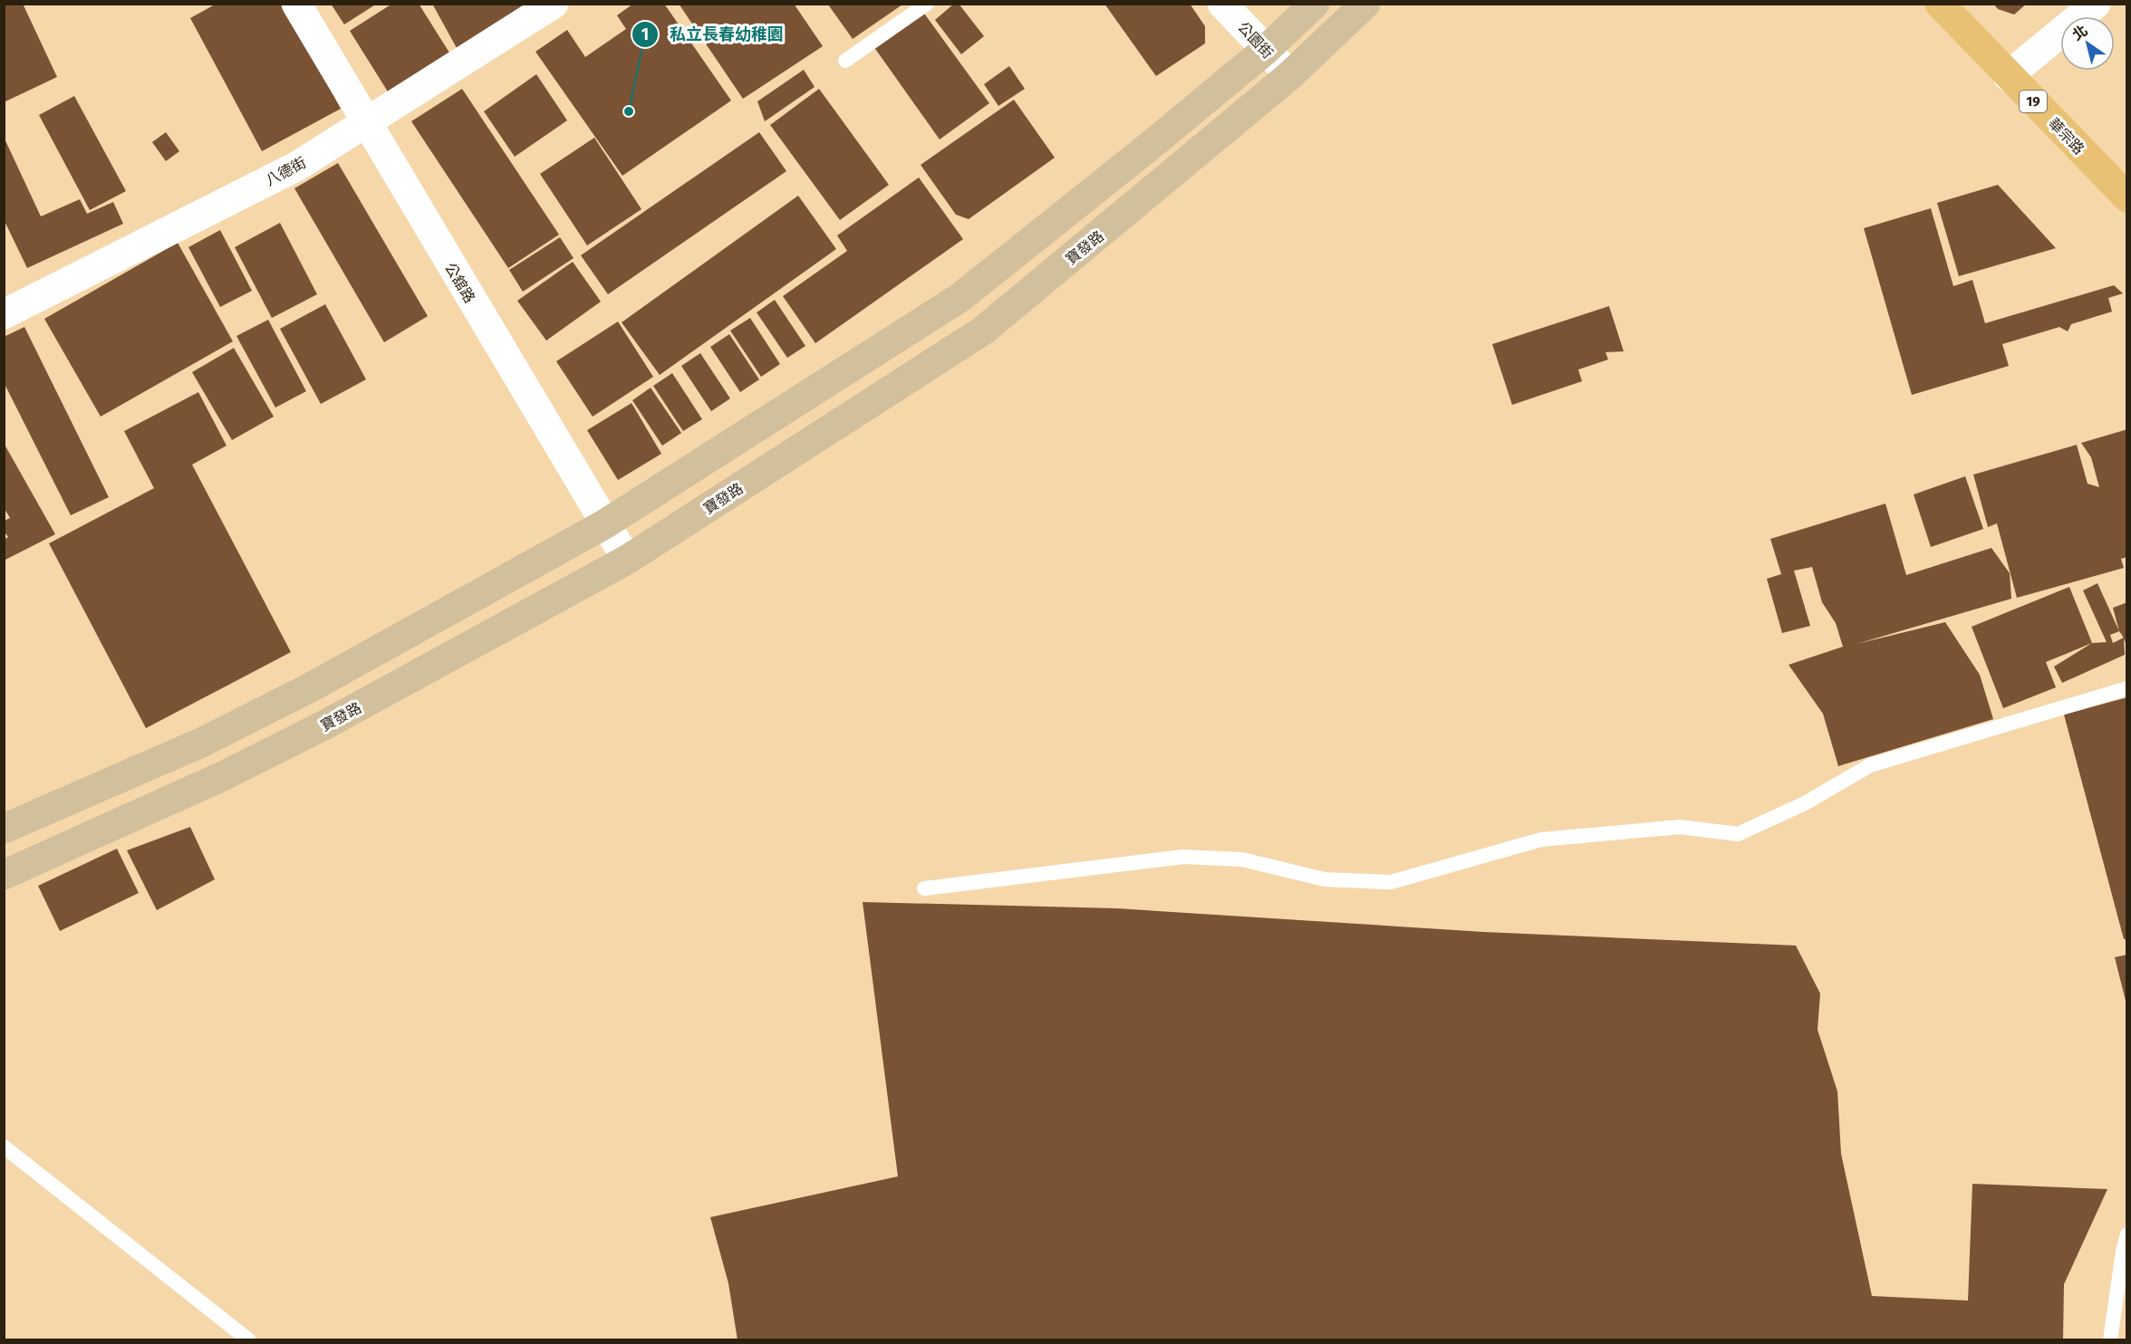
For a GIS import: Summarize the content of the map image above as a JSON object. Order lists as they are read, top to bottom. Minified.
{"streets":{"main road":["19","華宗路","寶發路"],"street":["公園街","八德街","公舘路"]},"crossings":[["公園街","寶發路"],["八德街","公舘路"],["寶發路","公舘路"]],"places":["私立長春幼稚園"],"north":"top left"}
